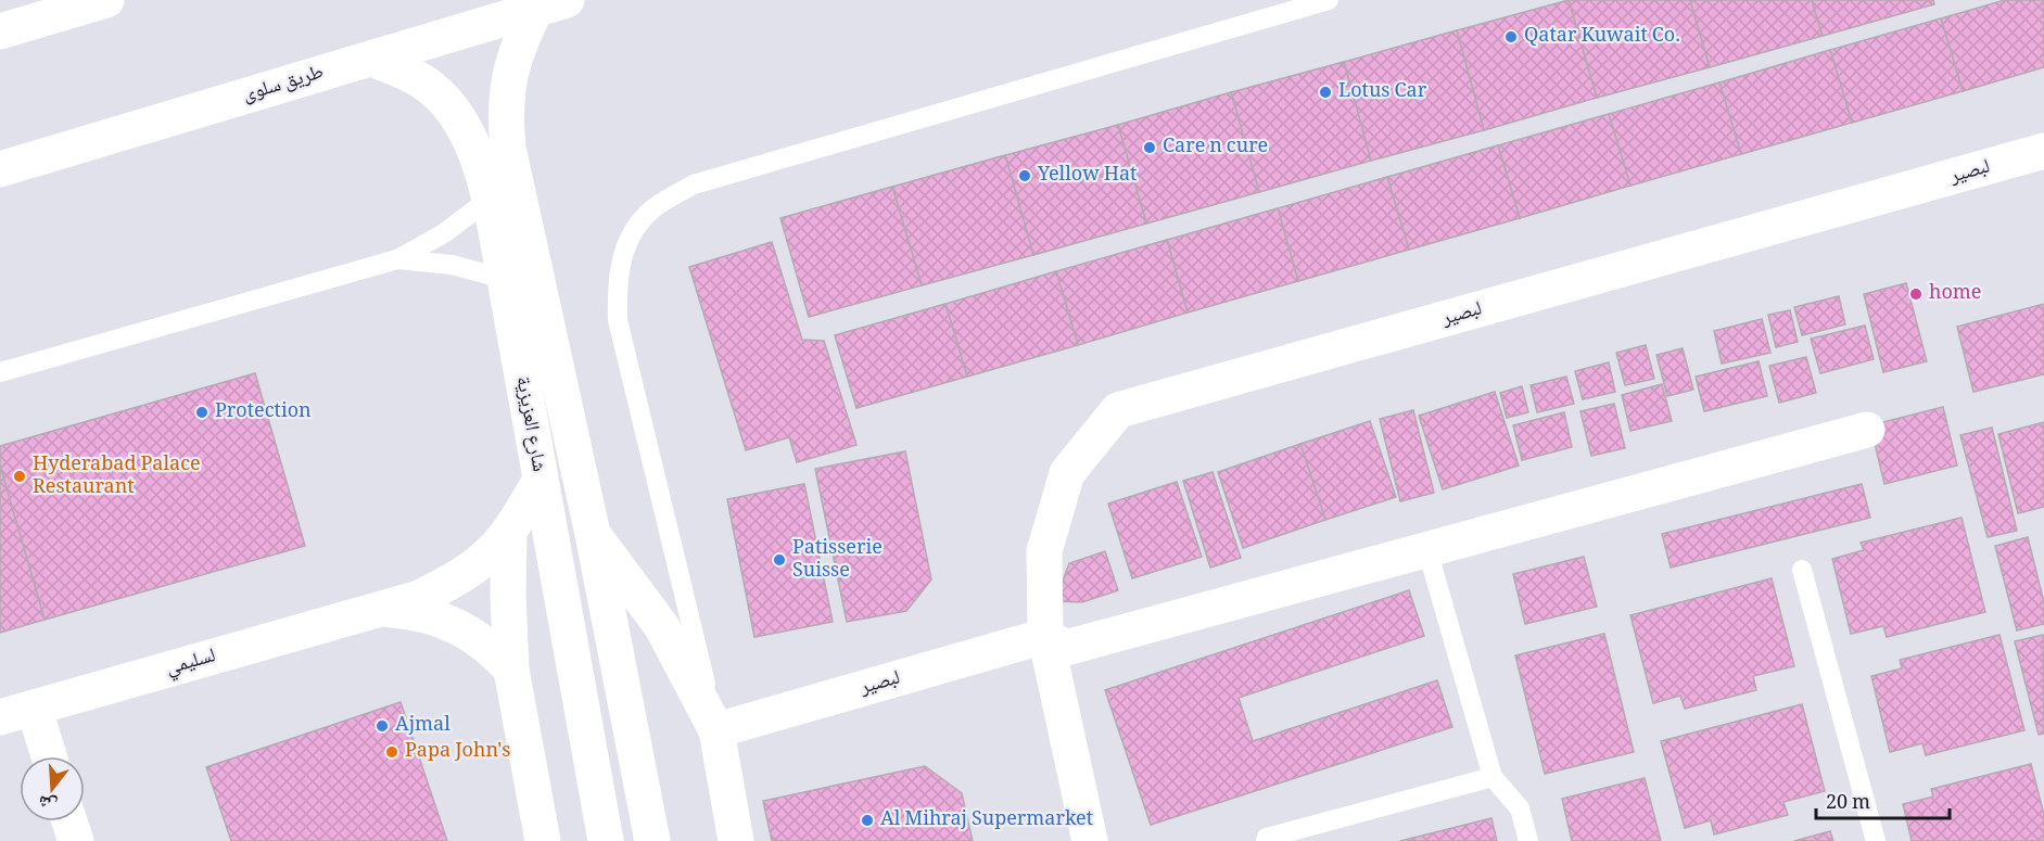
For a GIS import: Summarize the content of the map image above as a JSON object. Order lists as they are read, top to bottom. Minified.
{"streets":{"main road":["طريق سلوى","لبصير","شارع العزيزية","لسليمي"]},"crossings":[["طريق سلوى","شارع العزيزية"],["لبصير","شارع العزيزية"],["شارع العزيزية","لسليمي"]],"places":["Qatar Kuwait Co.","Lotus Car","Care n cure","Yellow Hat","home","Protection","Hyderabad Palace Restaurant","Patisserie Suisse","Ajmal","Papa John's","Al Mihraj Supermarket"],"scale_bar":"20 m","north":"bottom"}
